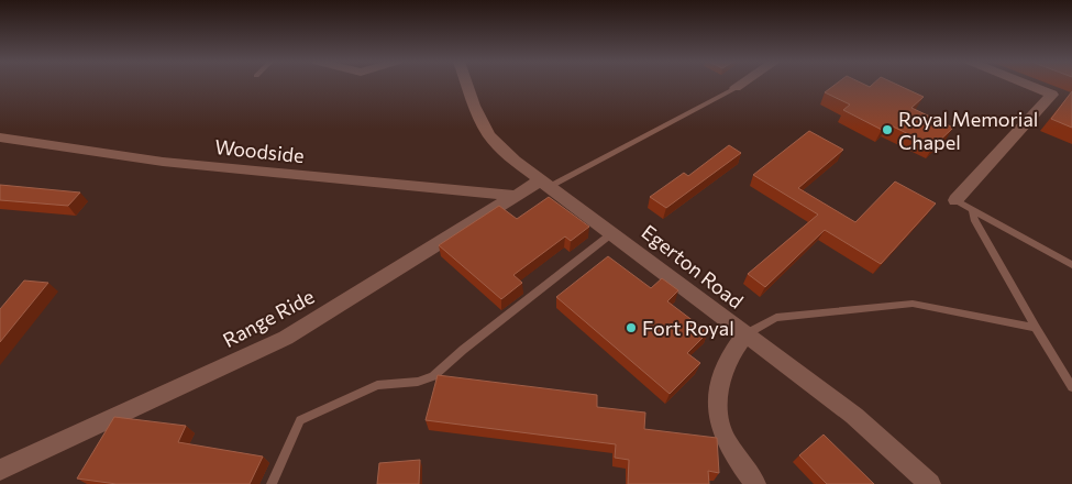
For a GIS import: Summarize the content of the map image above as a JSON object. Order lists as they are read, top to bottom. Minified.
{"streets":{"street":["Woodside","Egerton Road","Range Ride"]},"crossings":[["Woodside","Range Ride"],["Egerton Road","Range Ride"]],"places":["Royal Memorial Chapel","Fort Royal"]}
